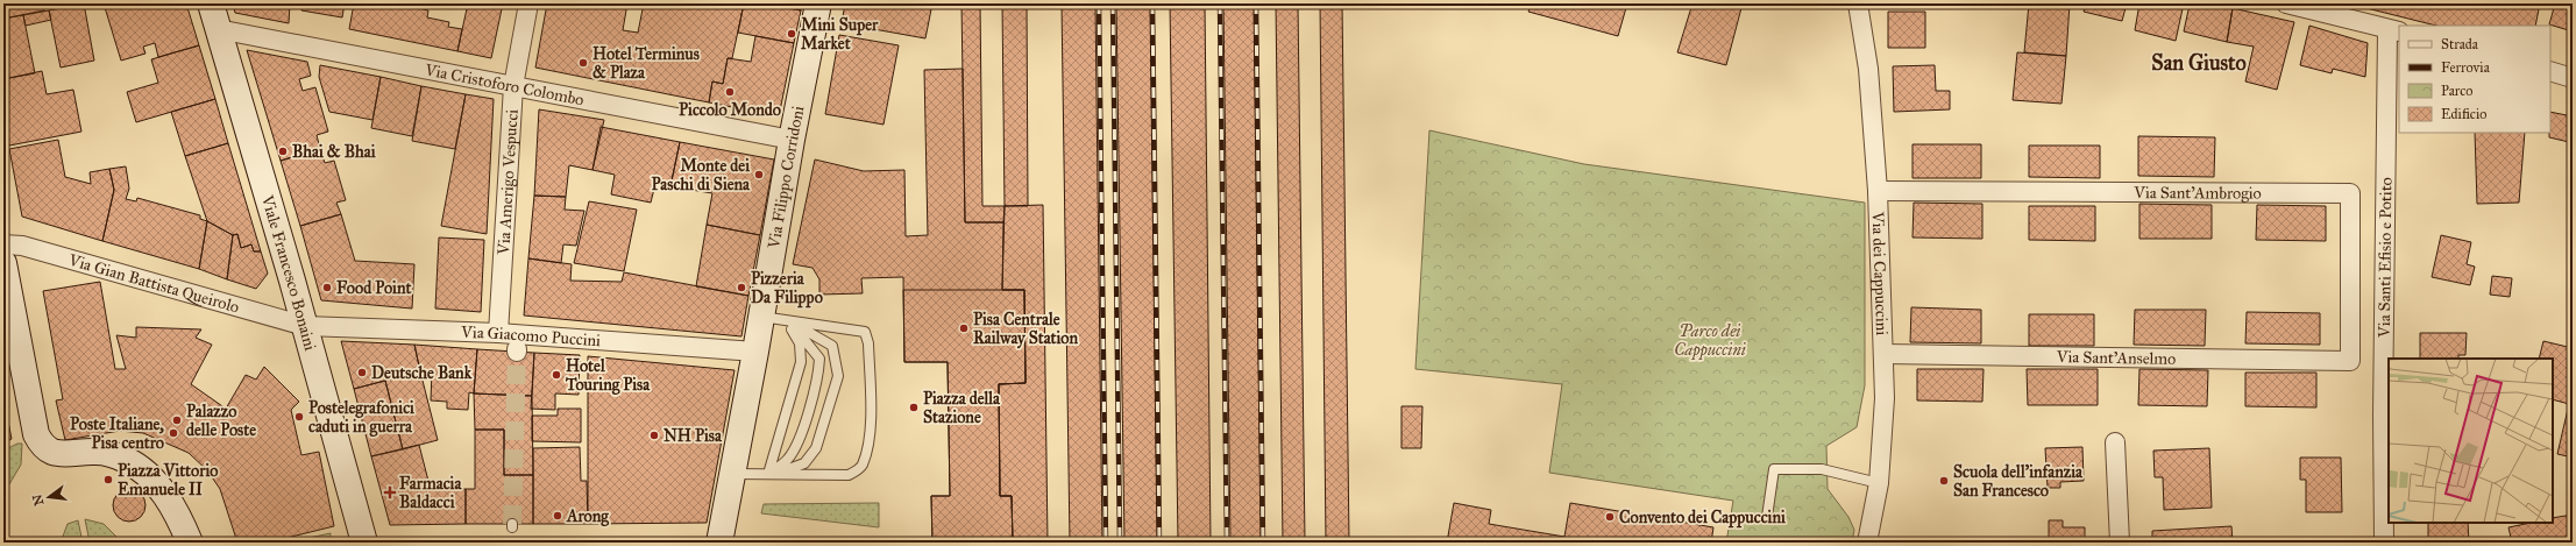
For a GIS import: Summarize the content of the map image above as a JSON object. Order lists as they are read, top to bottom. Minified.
{"streets":{"street":["Via Cristoforo Colombo","Via Filippo Corridoni","Via Amerigo Vespucci","Via Sant'Ambrogio","Via Santi Efisio e Potito","Viale Francesco Bonaini","Via dei Cappuccini","Via Gian Battista Queirolo","Via Giacomo Puccini","Via Sant'Anselmo"]},"crossings":[["Via Cristoforo Colombo","Via Filippo Corridoni"],["Via Cristoforo Colombo","Via Amerigo Vespucci"],["Via Cristoforo Colombo","Viale Francesco Bonaini"],["Via Filippo Corridoni","Via Giacomo Puccini"],["Via Amerigo Vespucci","Via Giacomo Puccini"],["Via Sant'Ambrogio","Via dei Cappuccini"],["Via Sant'Ambrogio","Via Sant'Anselmo"],["Viale Francesco Bonaini","Via Gian Battista Queirolo"],["Viale Francesco Bonaini","Via Giacomo Puccini"],["Via dei Cappuccini","Via Sant'Anselmo"],["Via Gian Battista Queirolo","Via Giacomo Puccini"]],"districts":["San Giusto"],"parks":["Parco dei Cappuccini"],"places":{"other":["Mini Super Market","Hotel Terminus & Plaza","Piccolo Mondo","Bhai & Bhai","Monte dei Paschi di Siena","Food Point","Pizzeria Da Filippo","Pisa Centrale Railway Station","Deutsche Bank","Hotel Touring Pisa","Piazza della Stazione","Postelegrafonici caduti in guerra","Palazzo delle Poste","Poste Italiane, Pisa centro","NH Pisa","Piazza Vittorio Emanuele II","Scuola dell'infanzia San Francesco","Arong","Convento dei Cappuccini"],"health":["Farmacia Baldacci"]},"legend":["Strada","Ferrovia","Parco","Edificio"],"north":"left"}
